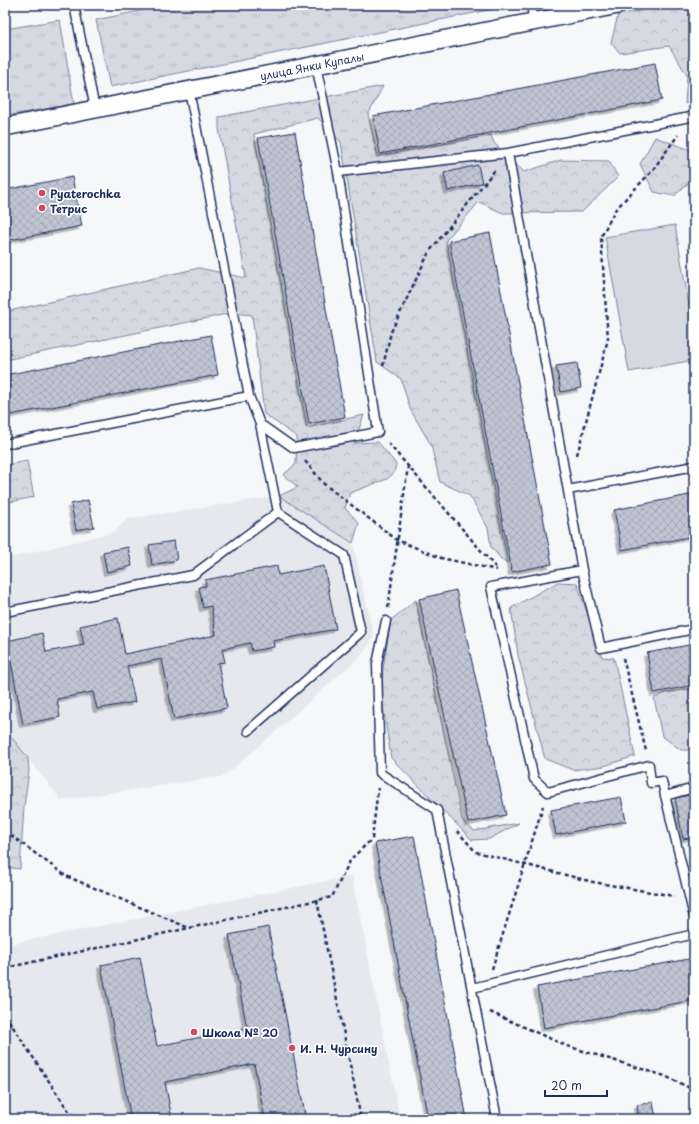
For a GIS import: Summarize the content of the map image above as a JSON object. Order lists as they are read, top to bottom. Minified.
{"streets":{"street":["улица Янки Купалы"]},"places":["Pyaterochka","Тетрис","Школа № 20","И. Н. Чурсину"],"scale_bar":"20 m"}
